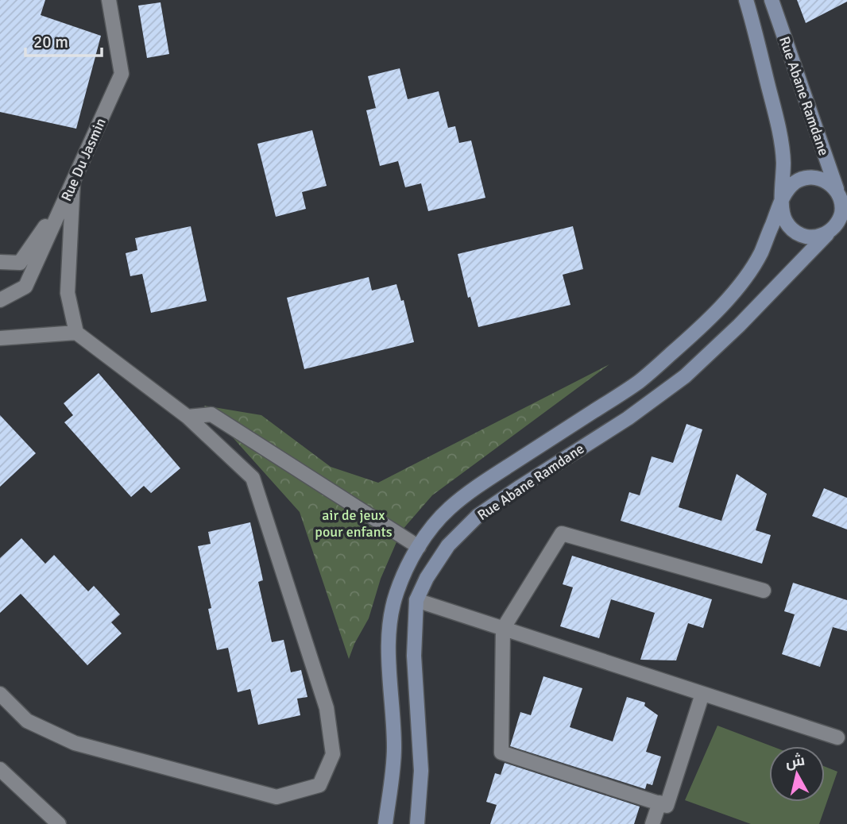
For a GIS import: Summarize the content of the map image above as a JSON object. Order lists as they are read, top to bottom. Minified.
{"streets":{"street":["Rue Abane Ramdane","Rue Du Jasmin"]},"parks":["air de jeux pour enfants"],"scale_bar":"20 m","north":"top"}
